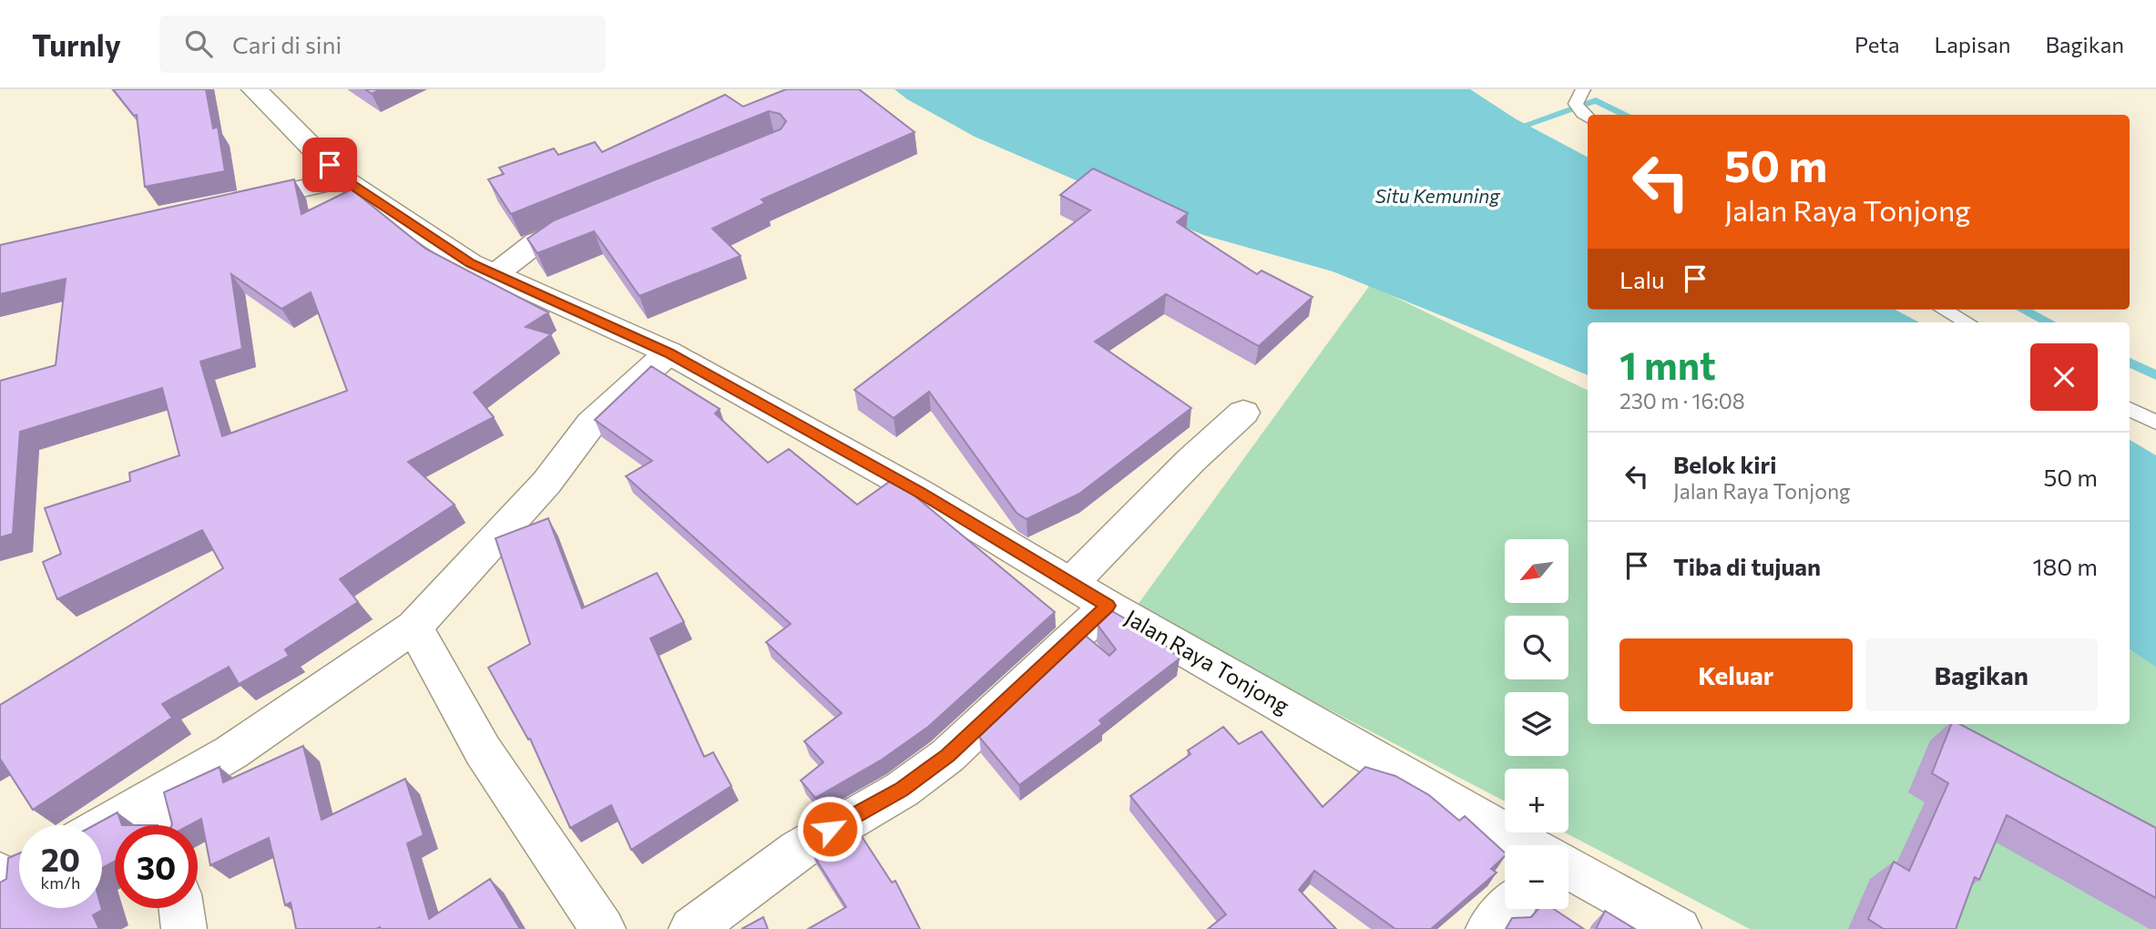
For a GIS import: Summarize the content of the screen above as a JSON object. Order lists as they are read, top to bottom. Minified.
{"streets":{"street":["Jalan Raya Tonjong"]},"water":["Situ Kemuning"],"north":"bottom left","page":{"header":"Turnly","search":"Cari di sini","nav":["Peta","Lapisan","Bagikan"],"turn":["50 m","Jalan Raya Tonjong"],"then":"Lalu","heading":["1 mnt","230 m · 16:08"],"list":[{"name":"Belok kiri","note":"Jalan Raya Tonjong","value":"50 m"},{"name":"Tiba di tujuan","value":"180 m"}],"map_buttons":["+","−"],"buttons":["Keluar","Bagikan"],"speed":"20 km/h","limit":"30"}}
